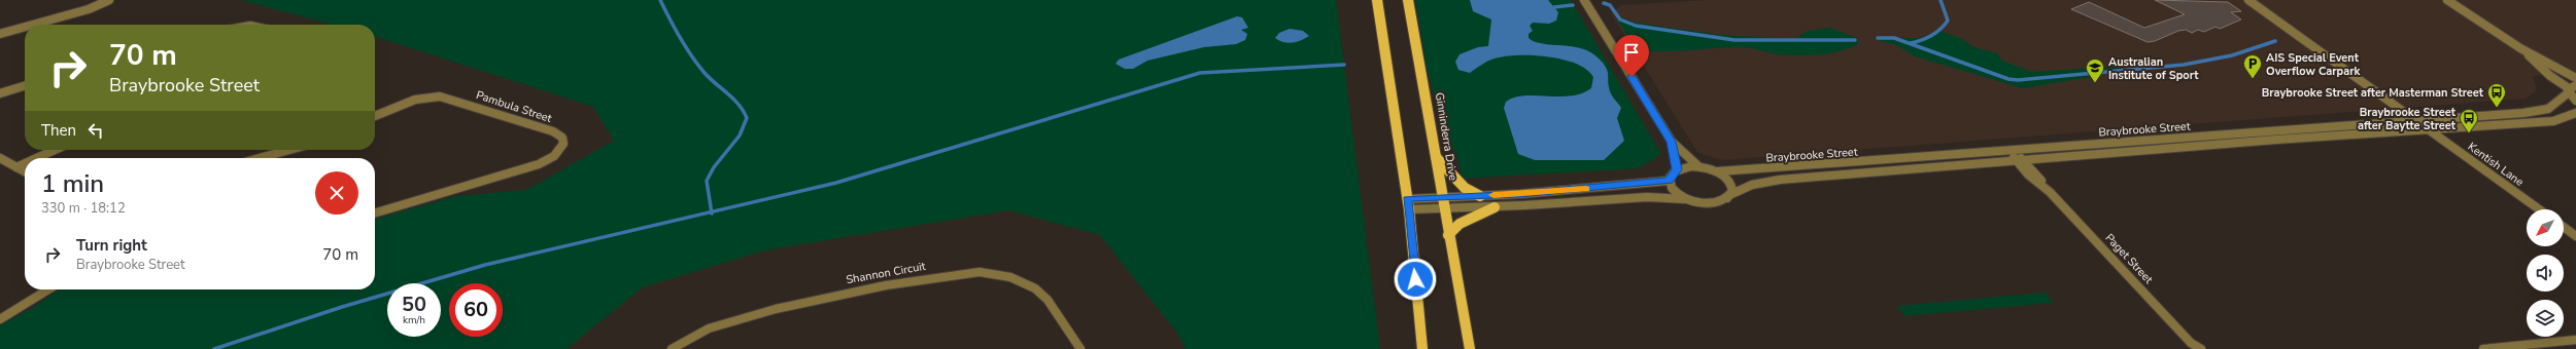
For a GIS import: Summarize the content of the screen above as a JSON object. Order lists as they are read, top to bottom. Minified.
{"streets":{"main road":["Ginninderra Drive"],"street":["Pambula Street","Braybrooke Street","Kentish Lane","Paget Street","Shannon Circuit"]},"crossings":[["Braybrooke Street","Kentish Lane"],["Braybrooke Street","Paget Street"]],"places":{"parking":["AIS Special Event Overflow Carpark"],"school or university":["Australian Institute of Sport"],"bus stop":["Braybrooke Street after Masterman Street","Braybrooke Street after Baytte Street"]},"north":"bottom left","page":{"turn":["70 m","Braybrooke Street"],"then":"Then","heading":["1 min","330 m · 18:12"],"list":[{"name":"Turn right","note":"Braybrooke Street","value":"70 m"}],"speed":"50 km/h","limit":"60"}}
